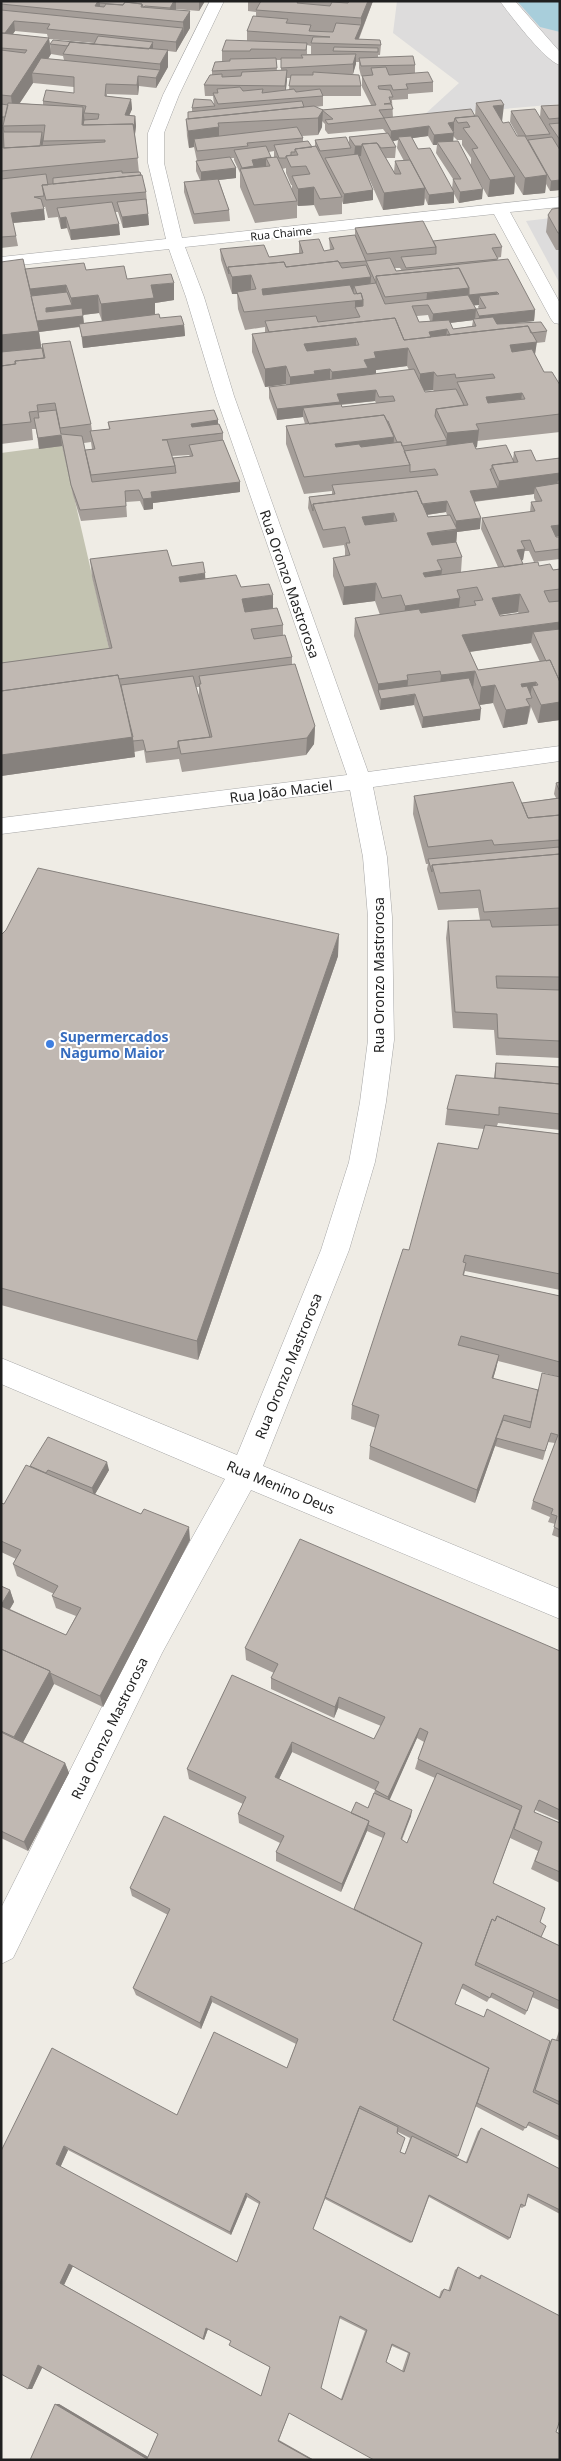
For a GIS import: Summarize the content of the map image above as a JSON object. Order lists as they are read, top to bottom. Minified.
{"streets":{"street":["Rua Chaime","Rua Oronzo Mastrorosa","Rua João Maciel","Rua Menino Deus"]},"crossings":[["Rua Chaime","Rua Oronzo Mastrorosa"],["Rua Oronzo Mastrorosa","Rua João Maciel"],["Rua Oronzo Mastrorosa","Rua Menino Deus"]],"places":["Supermercados Nagumo Maior"]}
